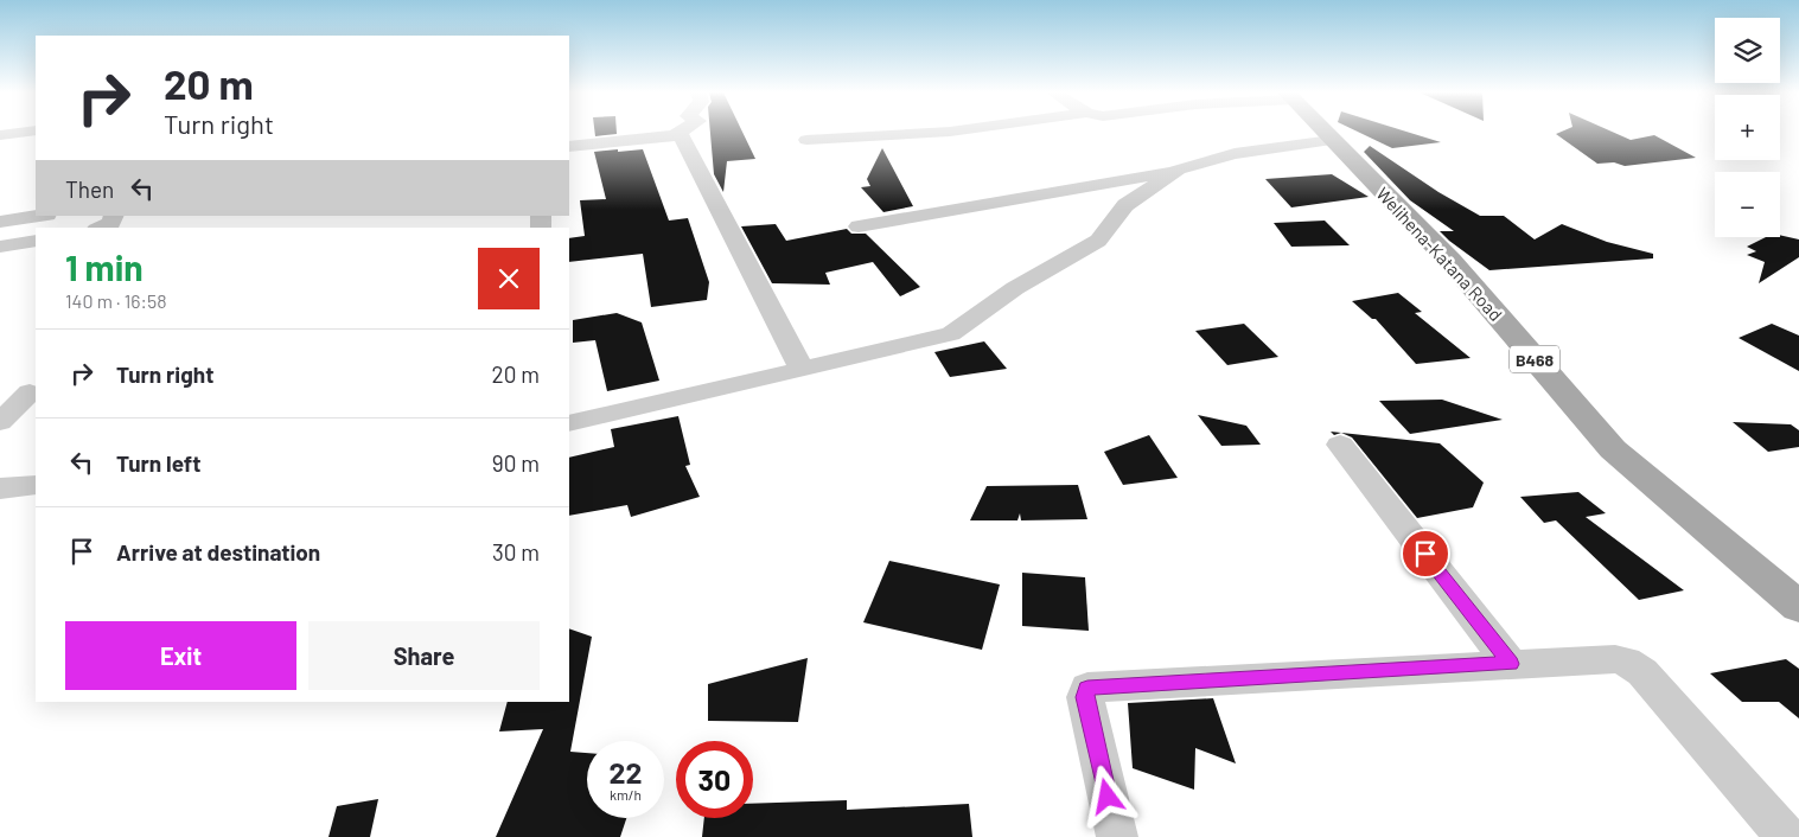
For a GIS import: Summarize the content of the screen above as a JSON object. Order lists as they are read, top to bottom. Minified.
{"streets":{"main road":["Welihena-Katana Road","B468"]},"page":{"map_buttons":["+","−"],"turn":["20 m","Turn right"],"then":"Then","heading":["1 min","140 m · 16:58"],"list":[{"name":"Turn right","value":"20 m"},{"name":"Turn left","value":"90 m"},{"name":"Arrive at destination","value":"30 m"}],"buttons":["Exit","Share"],"speed":"22 km/h","limit":"30"}}
